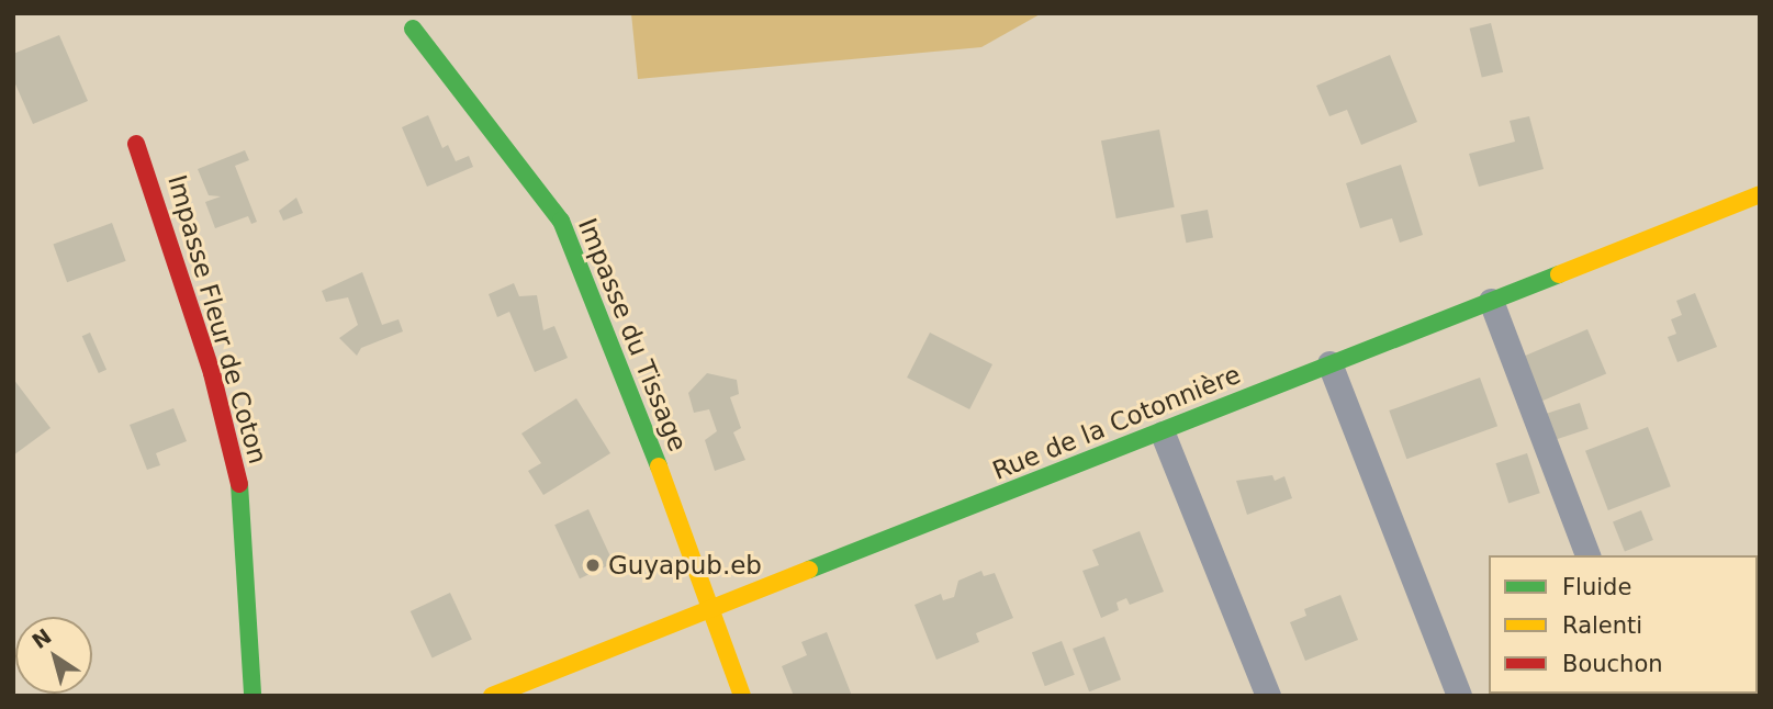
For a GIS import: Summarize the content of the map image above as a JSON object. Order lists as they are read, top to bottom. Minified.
{"streets":{"street":["Impasse Fleur de Coton","Impasse du Tissage","Rue de la Cotonnière"]},"crossings":[["Impasse du Tissage","Rue de la Cotonnière"]],"places":["Guyapub.eb"],"legend":["Fluide","Ralenti","Bouchon"],"north":"top left"}
